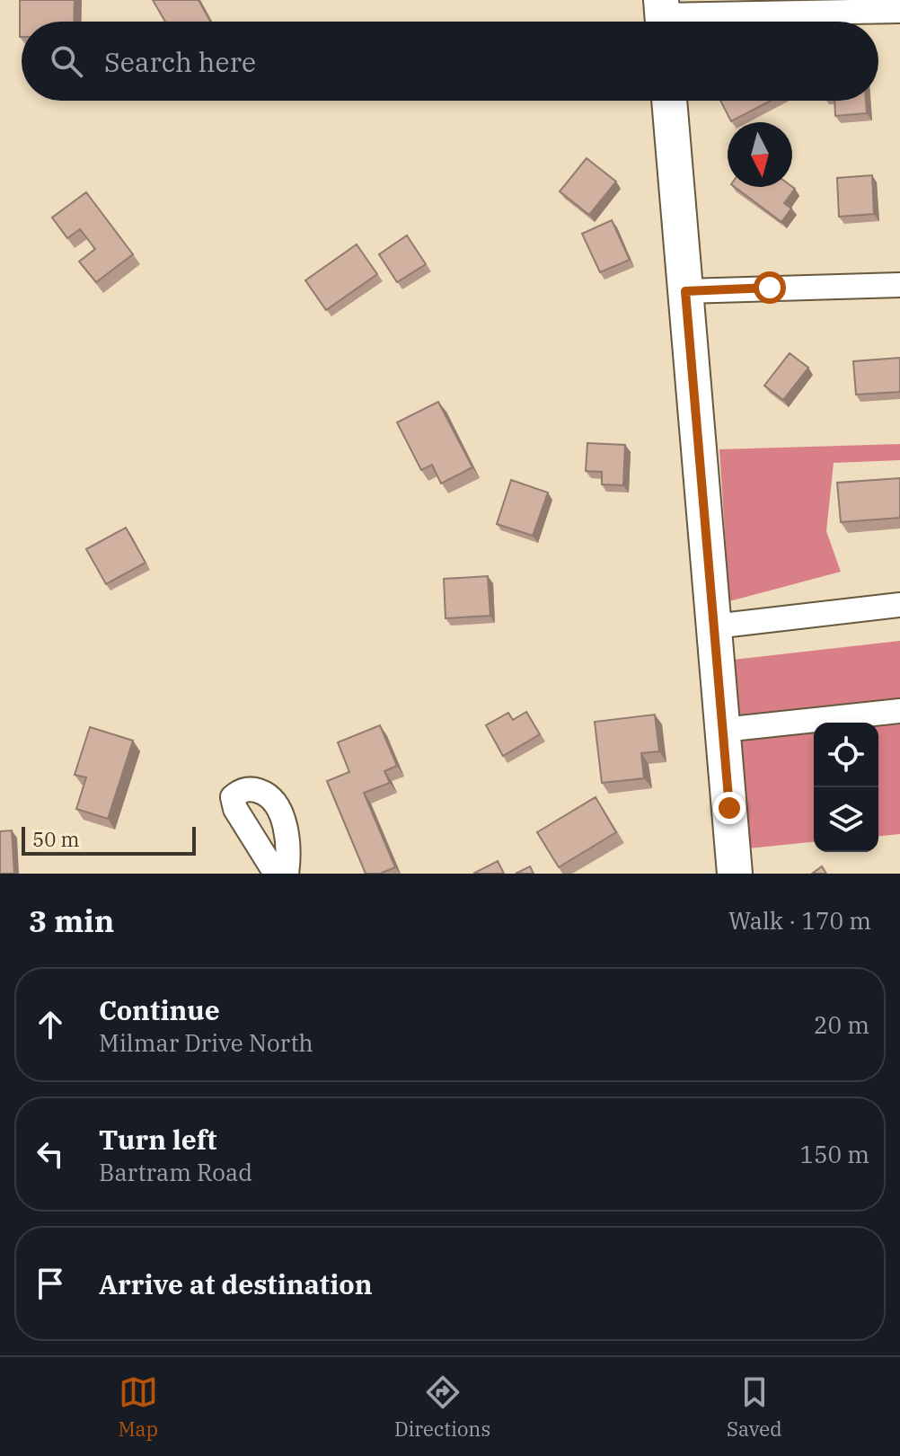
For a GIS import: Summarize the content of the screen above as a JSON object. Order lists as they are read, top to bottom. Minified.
{"scale_bar":"50 m","north":"bottom","page":{"search":"Search here","scale":"50 m","heading":["3 min","Walk · 170 m"],"list":[["Continue","Milmar Drive North","20 m"],["Turn left","Bartram Road","150 m"],"Arrive at destination"],"nav":["Map","Directions","Saved"]}}
